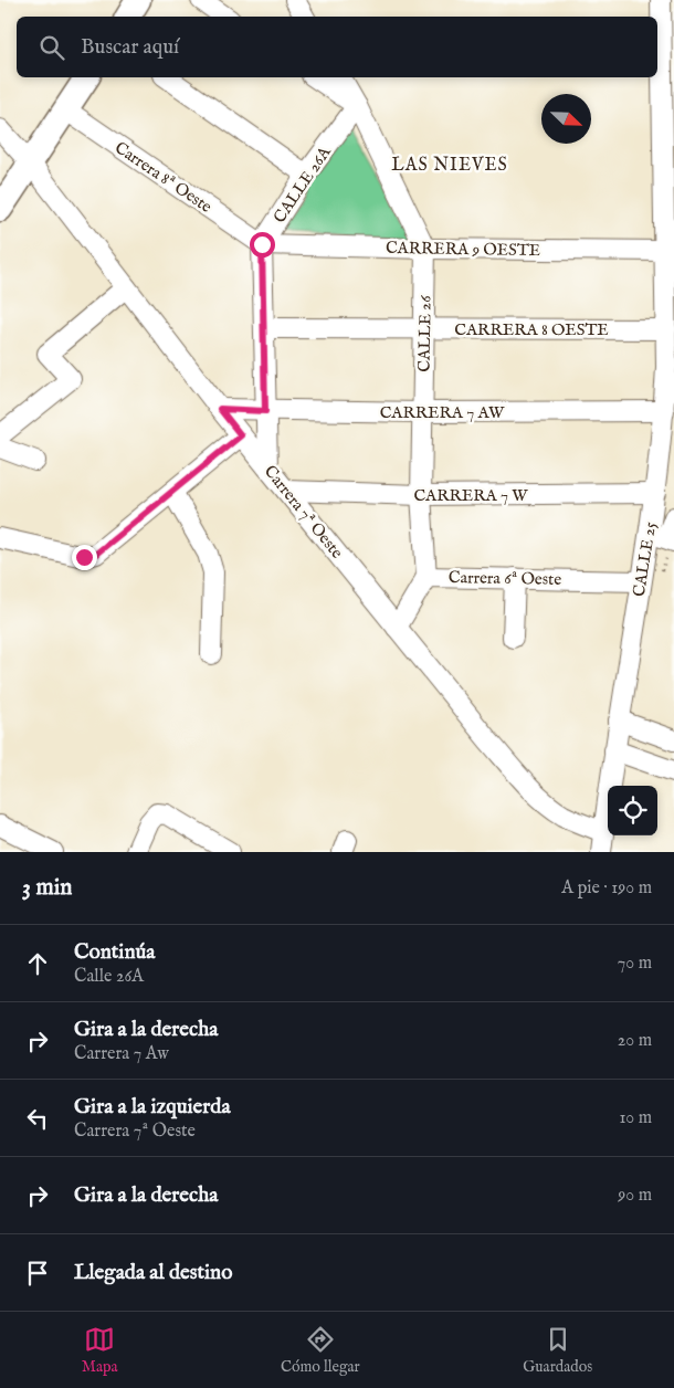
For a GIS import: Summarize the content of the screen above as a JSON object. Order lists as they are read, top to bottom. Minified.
{"streets":{"street":["Carrera 8ª Oeste","CALLE 26A","CARRERA 9 OESTE","CARRERA 8 OESTE","CALLE 26","CARRERA 7 AW","CARRERA 7 W","Carrera 7ª Oeste","CALLE 25","Carrera 6ª Oeste"]},"crossings":[["Carrera 8ª Oeste","CALLE 26A"],["Carrera 8ª Oeste","CARRERA 9 OESTE"],["CALLE 26A","CARRERA 9 OESTE"],["CALLE 26A","CALLE 26"],["CARRERA 9 OESTE","CALLE 26"],["CARRERA 9 OESTE","CALLE 25"],["CARRERA 8 OESTE","CALLE 26"],["CARRERA 8 OESTE","CALLE 25"],["CALLE 26","CARRERA 7 AW"],["CALLE 26","CARRERA 7 W"],["CALLE 26","Carrera 6ª Oeste"],["CARRERA 7 AW","Carrera 7ª Oeste"],["CARRERA 7 AW","CALLE 25"],["CARRERA 7 W","Carrera 7ª Oeste"],["CARRERA 7 W","CALLE 25"],["Carrera 7ª Oeste","CALLE 25"],["Carrera 7ª Oeste","Carrera 6ª Oeste"],["CALLE 25","Carrera 6ª Oeste"]],"districts":["LAS NIEVES"],"north":"bottom right","page":{"search":"Buscar aquí","heading":["3 min","A pie · 190 m"],"list":[["Continúa","Calle 26A","70 m"],["Gira a la derecha","Carrera 7 Aw","20 m"],["Gira a la izquierda","Carrera 7ª Oeste","10 m"],["Gira a la derecha","90 m"],"Llegada al destino"],"nav":["Mapa","Cómo llegar","Guardados"]}}
